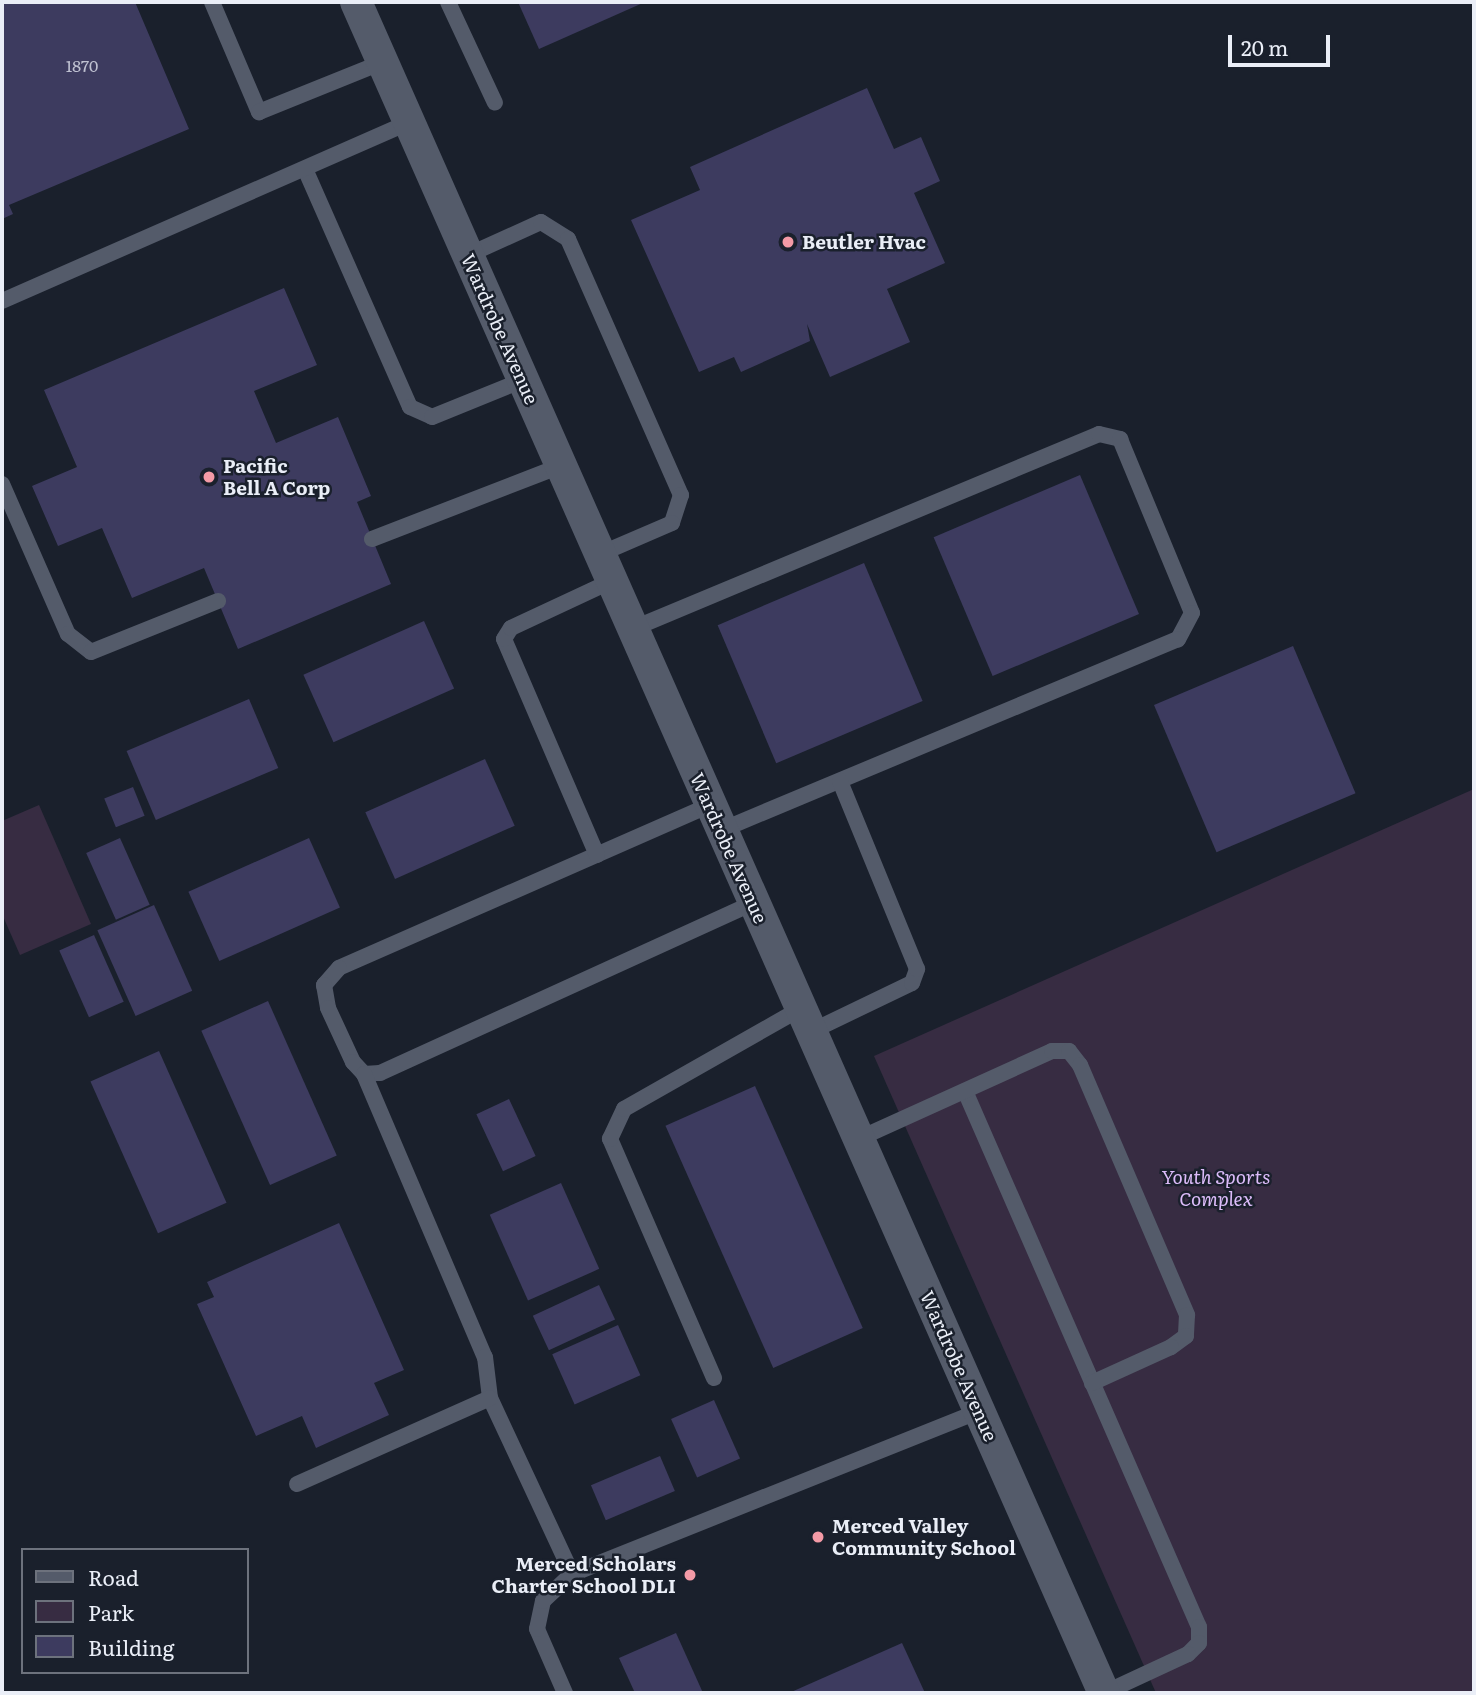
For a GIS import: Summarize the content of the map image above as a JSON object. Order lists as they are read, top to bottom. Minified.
{"streets":{"street":["Wardrobe Avenue"]},"parks":["Youth Sports Complex"],"places":["Beutler Hvac","Pacific Bell A Corp","Merced Valley Community School","Merced Scholars Charter School DLI"],"house_numbers":["1870"],"legend":["Road","Park","Building"],"scale_bar":"20 m"}
